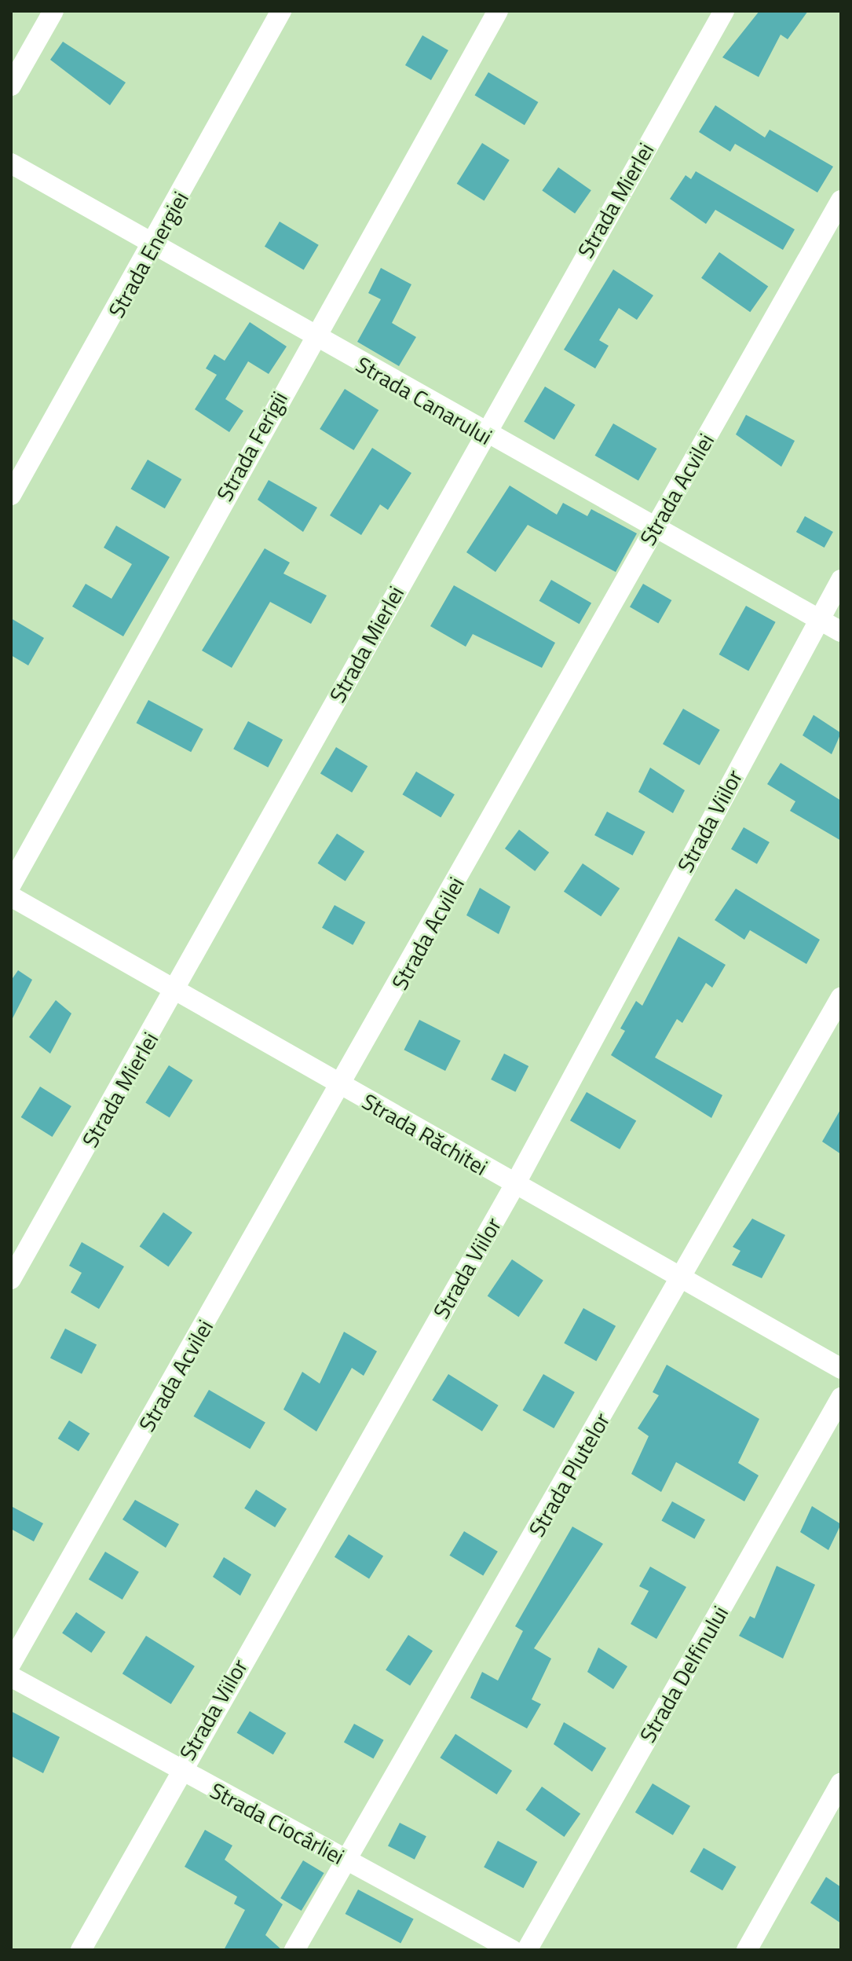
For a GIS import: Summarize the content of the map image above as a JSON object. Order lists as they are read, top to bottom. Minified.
{"streets":{"street":["Strada Mierlei","Strada Energiei","Strada Canarului","Strada Ferigii","Strada Acvilei","Strada Viilor","Strada Răchitei","Strada Plutelor","Strada Delfinului","Strada Ciocârliei"]},"crossings":[["Strada Mierlei","Strada Canarului"],["Strada Mierlei","Strada Răchitei"],["Strada Energiei","Strada Canarului"],["Strada Canarului","Strada Ferigii"],["Strada Canarului","Strada Acvilei"],["Strada Canarului","Strada Viilor"],["Strada Acvilei","Strada Răchitei"],["Strada Viilor","Strada Răchitei"],["Strada Viilor","Strada Ciocârliei"],["Strada Răchitei","Strada Plutelor"],["Strada Plutelor","Strada Ciocârliei"]]}
